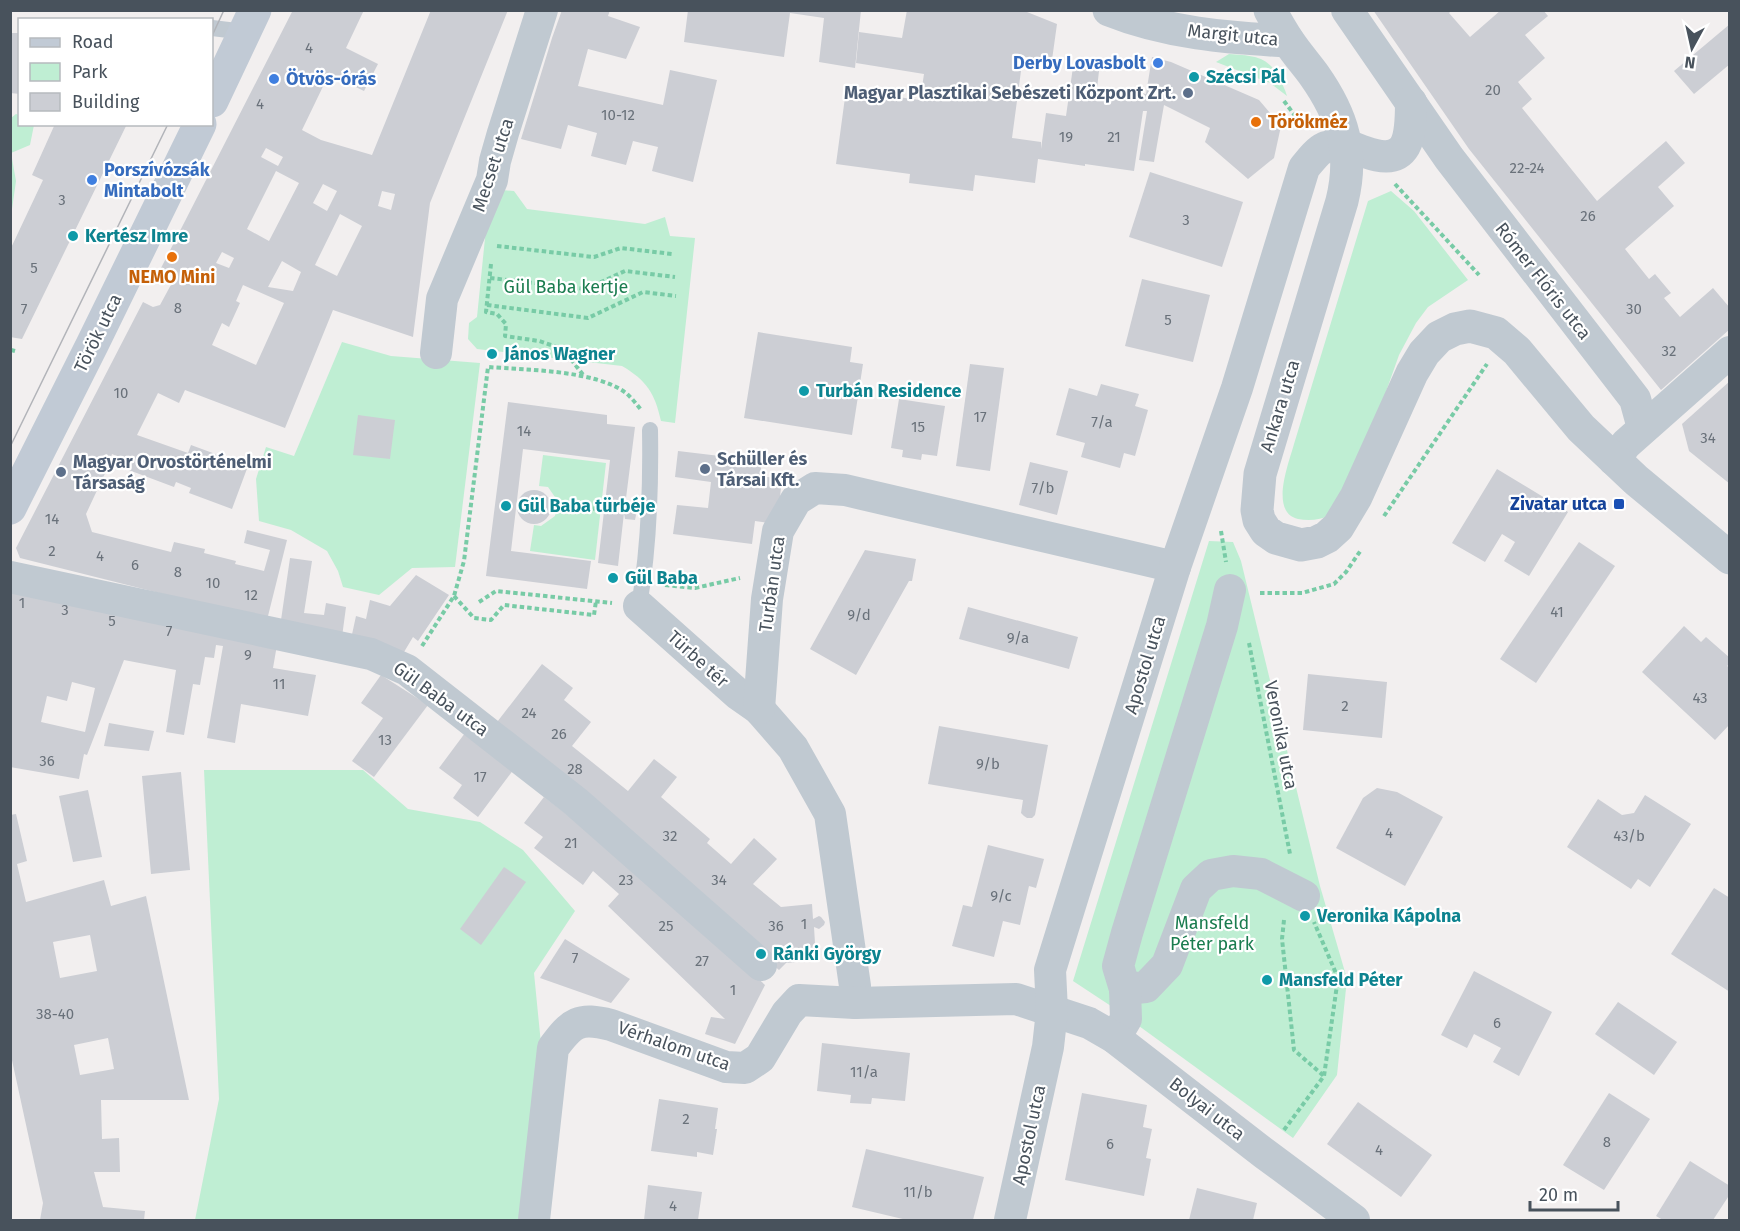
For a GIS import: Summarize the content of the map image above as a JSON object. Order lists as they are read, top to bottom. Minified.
{"streets":{"main road":["Török utca"],"street":["Margit utca","Mecset utca","Rómer Flóris utca","Ankara utca","Turbán utca","Türbe tér","Apostol utca","Gül Baba utca","Vérhalom utca","Bolyai utca"],"path":["Veronika utca"]},"crossings":[["Margit utca","Ankara utca"],["Ankara utca","Apostol utca"],["Turbán utca","Türbe tér"],["Turbán utca","Apostol utca"],["Apostol utca","Vérhalom utca"],["Apostol utca","Bolyai utca"],["Vérhalom utca","Bolyai utca"]],"parks":["Gül Baba kertje","Mansfeld Péter park"],"places":{"other":["Derby Lovasbolt","Szécsi Pál","Ötvös-órás","Magyar Plasztikai Sebészeti Központ Zrt.","Törökméz","Porszívózsák Mintabolt","Kertész Imre","NEMO Mini","János Wagner","Turbán Residence","Schüller és Társai Kft.","Magyar Orvostörténelmi Társaság","Gül Baba türbéje","Gül Baba","Veronika Kápolna","Ránki György","Mansfeld Péter"],"transit":["Zivatar utca"]},"house_numbers":["4","20","4","10-12","19","21","22-24","3","26","3","5","8","7","30","5","32","10","17","7/a","15","14","34","7/b","14","2","4","6","8","10","12","1","3","41","9/d","5","7","9/a","9","11","43","2","24","26","13","36","9/b","28","17","4","32","43/b","21","23","34","9/c","1","25","36","7","27","1","38-40","6","11/a","2","8","6","4","11/b","4"],"legend":["Road","Park","Building"],"scale_bar":"20 m","north":"bottom"}
